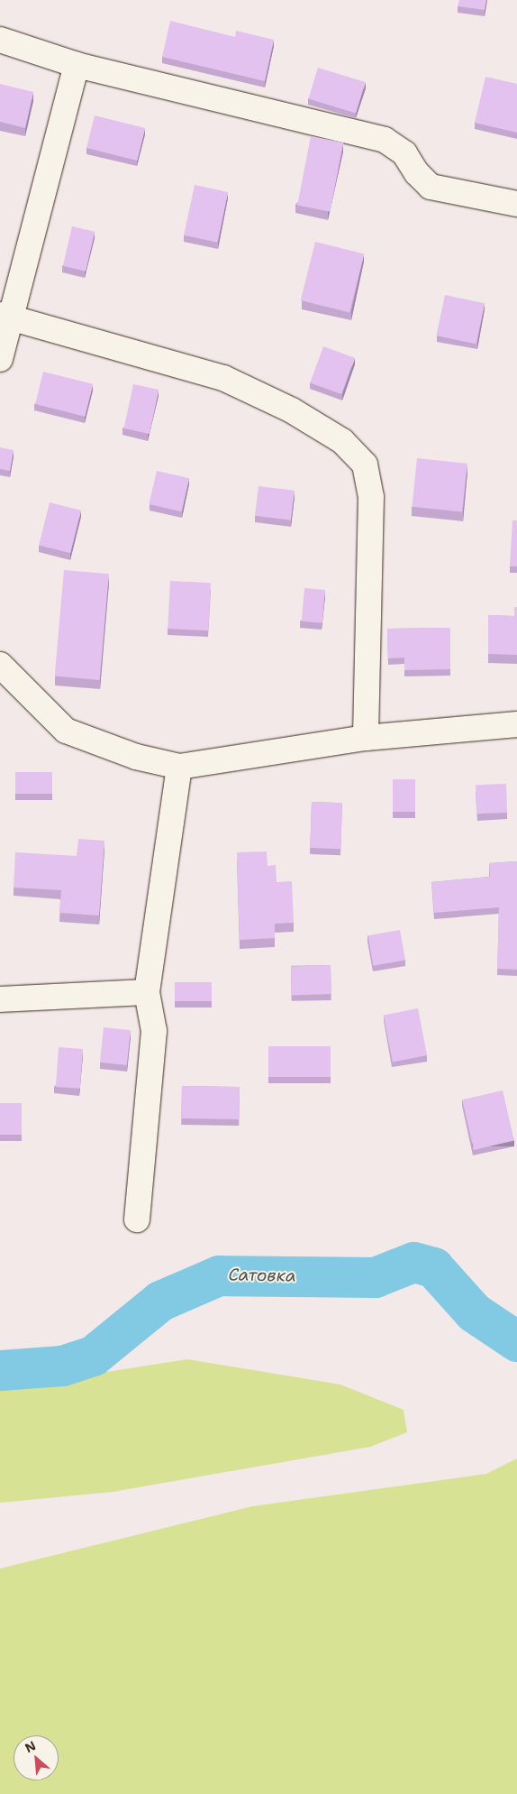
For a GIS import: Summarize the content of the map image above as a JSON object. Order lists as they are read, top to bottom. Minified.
{"water":["Сатовка"],"north":"top left"}
